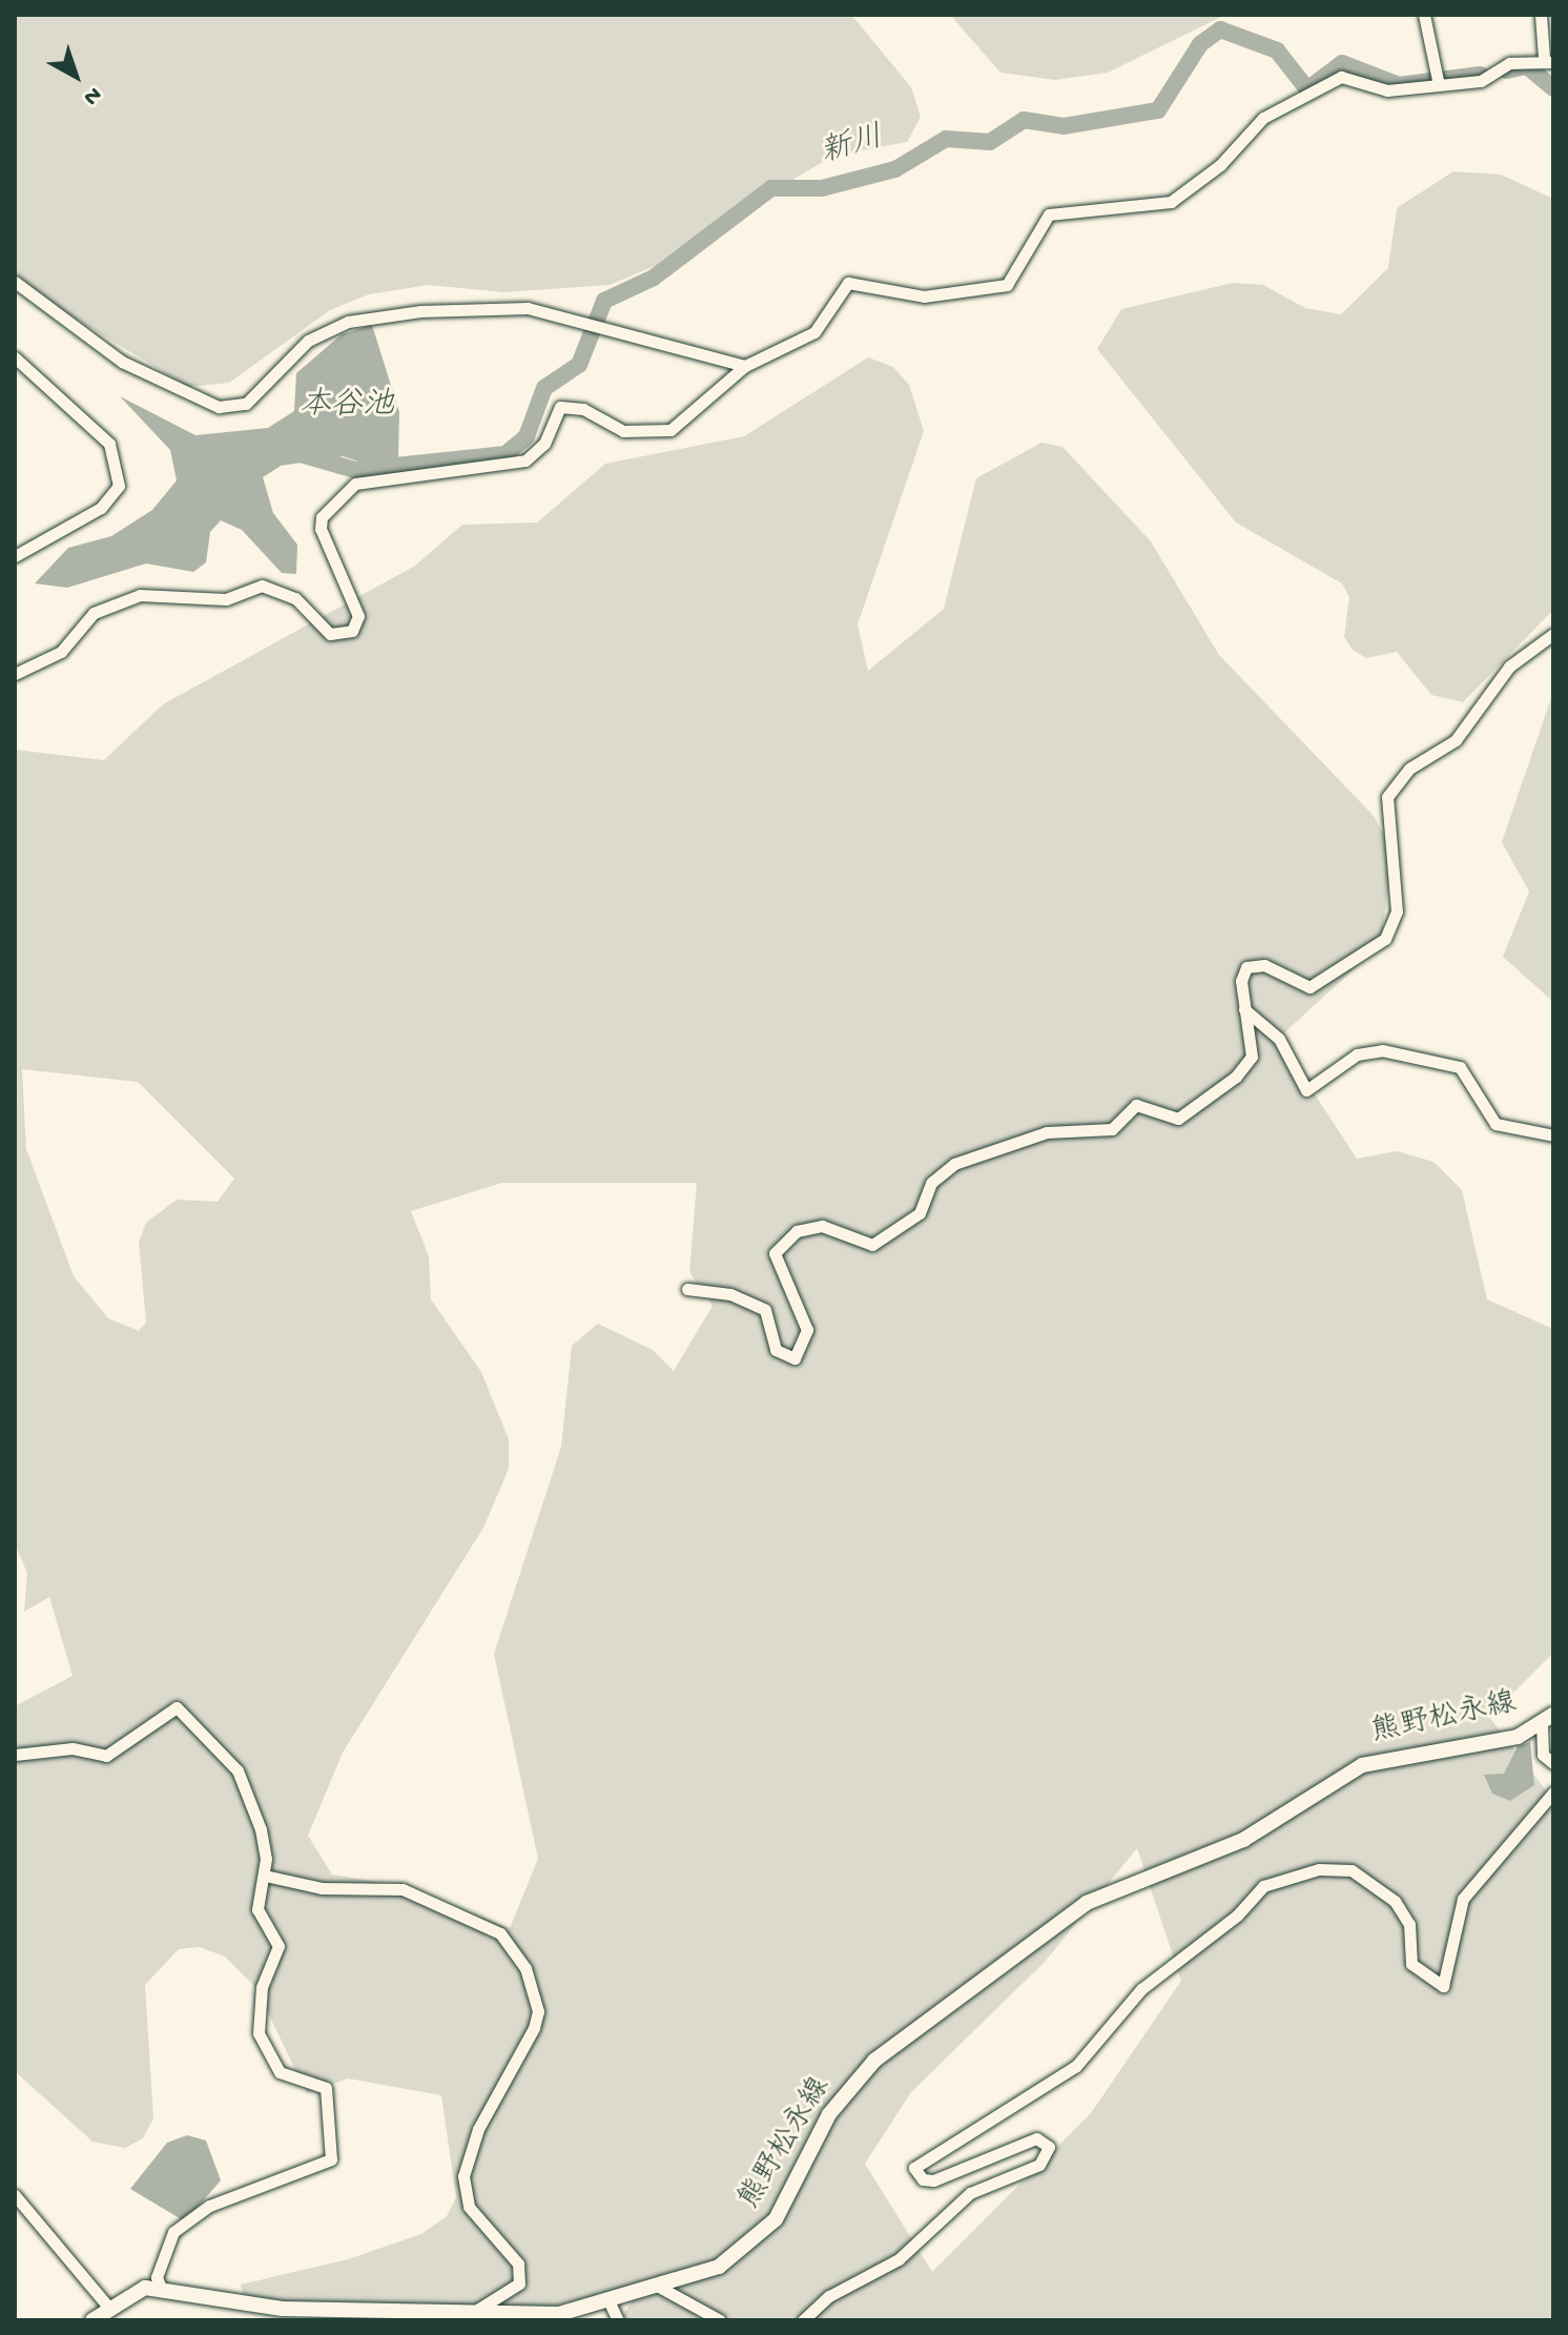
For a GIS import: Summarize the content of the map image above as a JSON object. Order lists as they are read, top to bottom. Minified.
{"streets":{"main road":["熊野松永線"]},"water":["新川","本谷池"],"north":"bottom right"}
